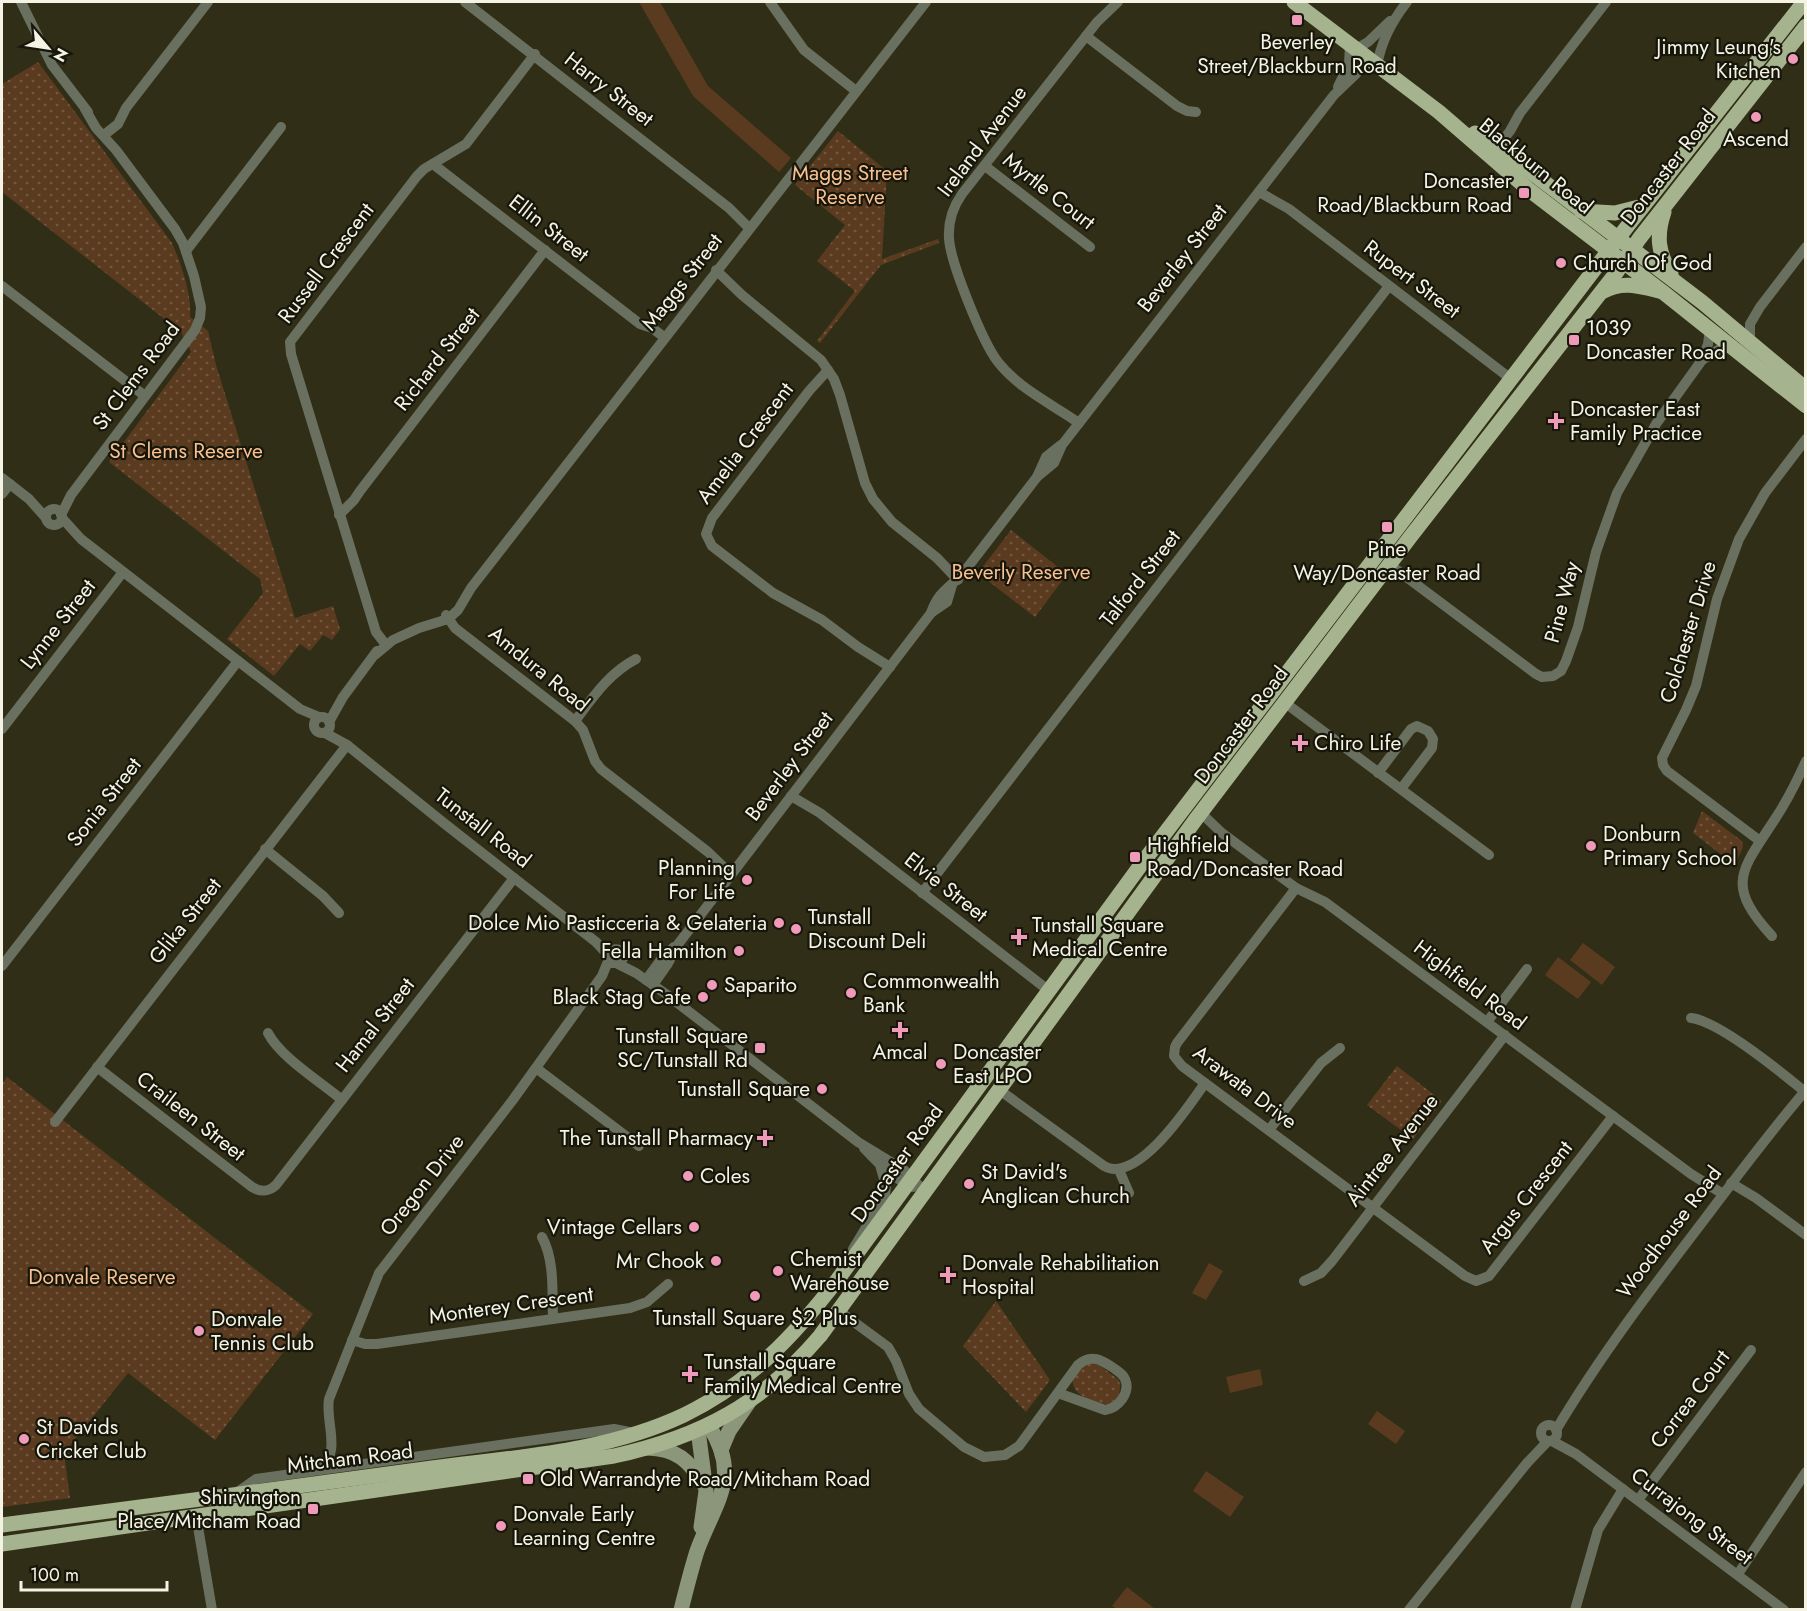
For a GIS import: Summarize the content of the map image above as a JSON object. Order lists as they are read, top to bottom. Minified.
{"streets":{"main road":["Blackburn Road","Doncaster Road","Mitcham Road"],"street":["Harry Street","Ireland Avenue","Myrtle Court","Ellin Street","Beverley Street","Russell Crescent","Rupert Street","Maggs Street","Richard Street","St Clems Road","Amelia Crescent","Talford Street","Pine Way","Lynne Street","Colchester Drive","Amdura Road","Sonia Street","Tunstall Road","Elvie Street","Glika Street","Highfield Road","Hamal Street","Arawata Drive","Craileen Street","Aintree Avenue","Oregon Drive","Argus Crescent","Woodhouse Road","Monterey Crescent","Correa Court","Currajong Street"]},"crossings":[["Harry Street","Russell Crescent"],["Harry Street","Maggs Street"],["Ireland Avenue","Myrtle Court"],["Ireland Avenue","Beverley Street"],["Blackburn Road","Doncaster Road"],["Blackburn Road","Beverley Street"],["Blackburn Road","Pine Way"],["Doncaster Road","Rupert Street"],["Doncaster Road","Pine Way"],["Doncaster Road","Tunstall Road"],["Doncaster Road","Elvie Street"],["Doncaster Road","Highfield Road"],["Doncaster Road","Mitcham Road"],["Ellin Street","Russell Crescent"],["Ellin Street","Maggs Street"],["Ellin Street","Richard Street"],["Beverley Street","Rupert Street"],["Beverley Street","Amelia Crescent"],["Beverley Street","Amdura Road"],["Beverley Street","Tunstall Road"],["Beverley Street","Elvie Street"],["Russell Crescent","Richard Street"],["Rupert Street","Talford Street"],["Maggs Street","Amdura Road"],["St Clems Road","Tunstall Road"],["Talford Street","Elvie Street"],["Lynne Street","Tunstall Road"],["Sonia Street","Tunstall Road"],["Tunstall Road","Glika Street"],["Tunstall Road","Hamal Street"],["Tunstall Road","Oregon Drive"],["Glika Street","Craileen Street"],["Highfield Road","Arawata Drive"],["Highfield Road","Aintree Avenue"],["Highfield Road","Argus Crescent"],["Highfield Road","Woodhouse Road"],["Hamal Street","Craileen Street"],["Arawata Drive","Aintree Avenue"],["Arawata Drive","Argus Crescent"],["Aintree Avenue","Argus Crescent"],["Oregon Drive","Monterey Crescent"],["Woodhouse Road","Currajong Street"],["Correa Court","Currajong Street"]],"parks":["Maggs Street Reserve","St Clems Reserve","Beverly Reserve","Donvale Reserve"],"places":{"transit":["Beverley Street/Blackburn Road","Doncaster Road/Blackburn Road","1039 Doncaster Road","Pine Way/Doncaster Road","Highfield Road/Doncaster Road","Tunstall Square SC/Tunstall Rd","Old Warrandyte Road/Mitcham Road","Shirvington Place/Mitcham Road"],"other":["Jimmy Leung's Kitchen","Ascend","Church Of God","Donburn Primary School","Planning For Life","Dolce Mio Pasticceria & Gelateria","Tunstall Discount Deli","Fella Hamilton","Saparito","Commonwealth Bank","Black Stag Cafe","Doncaster East LPO","Tunstall Square","Coles","St David's Anglican Church","Vintage Cellars","Mr Chook","Chemist Warehouse","Tunstall Square $2 Plus","Donvale Tennis Club","St Davids Cricket Club","Donvale Early Learning Centre"],"health":["Doncaster East Family Practice","Chiro Life","Tunstall Square Medical Centre","Amcal","The Tunstall Pharmacy","Donvale Rehabilitation Hospital","Tunstall Square Family Medical Centre"]},"scale_bar":"100 m","north":"bottom right"}
